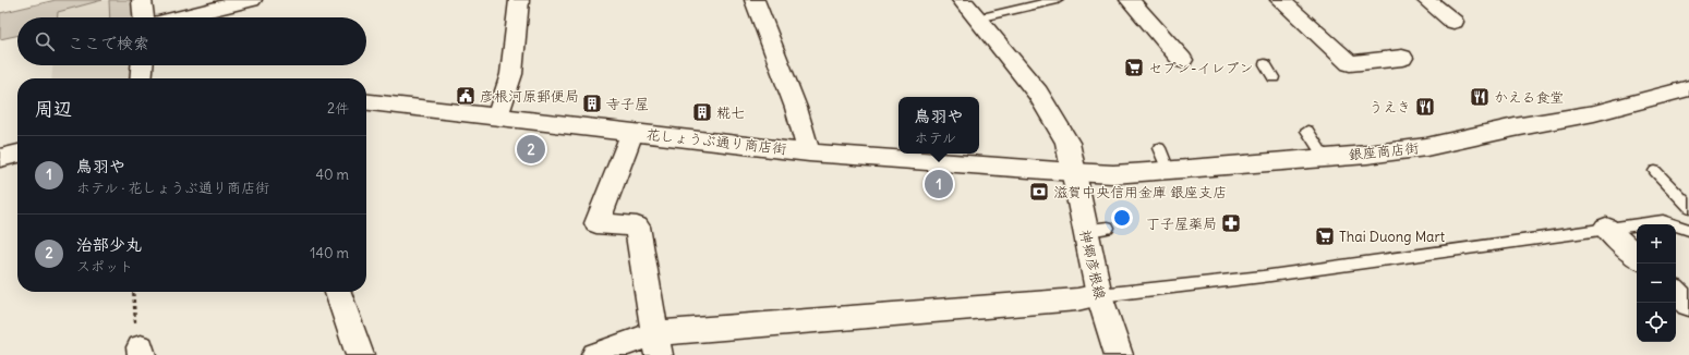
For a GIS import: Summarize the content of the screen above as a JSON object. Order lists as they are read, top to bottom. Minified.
{"streets":{"street":["花しょうぶ通り商店街","銀座商店街","神郷彦根線"]},"crossings":[["花しょうぶ通り商店街","銀座商店街"],["花しょうぶ通り商店街","神郷彦根線"],["銀座商店街","神郷彦根線"]],"places":{"supermarket":["セブン-イレブン","Thai Duong Mart"],"public building":["彦根河原郵便局"],"restaurant":["かえる食堂","うえき"],"building":["寺子屋","糀七"],"bank":["滋賀中央信用金庫 銀座支店"],"pharmacy":["丁子屋薬局"]},"page":{"search":"ここで検索","heading":["周辺","2件"],"popup":["鳥羽や","ホテル"],"pins":["2","1"],"list":[{"mark":"1","name":"鳥羽や","note":"ホテル · 花しょうぶ通り商店街","value":"40 m"},{"mark":"2","name":"治部少丸","note":"スポット","value":"140 m"}],"map_buttons":["+","−"]}}
